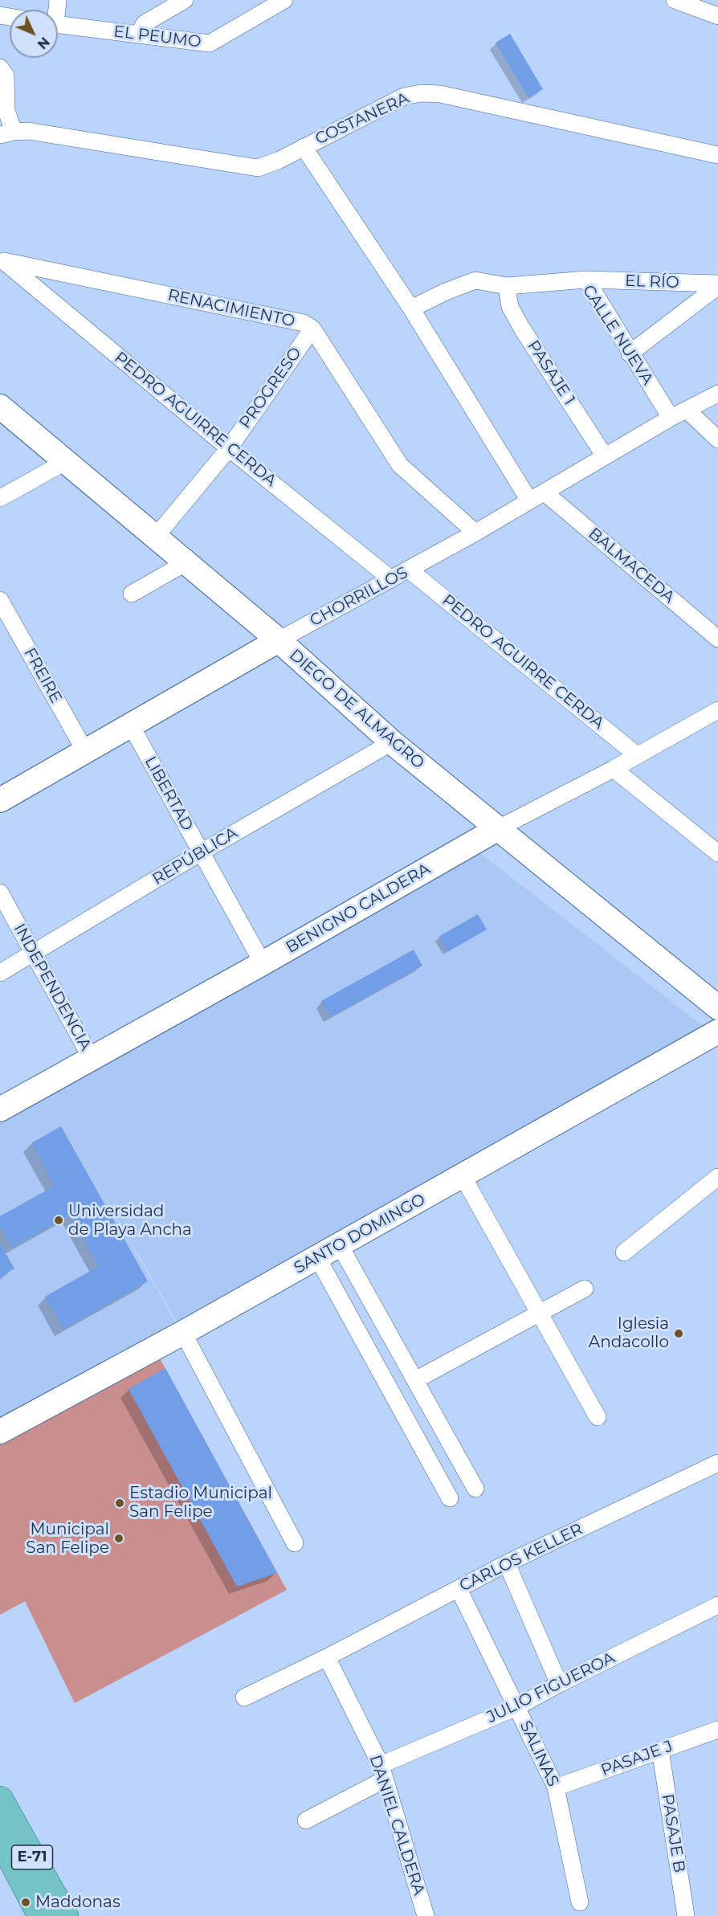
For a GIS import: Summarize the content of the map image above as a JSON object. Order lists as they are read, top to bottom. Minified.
{"streets":{"main road":["E-71"],"street":["EL PEUMO","COSTANERA","EL RÍO","RENACIMIENTO","CALLE NUEVA","PASAJE 1","PROGRESO","PEDRO AGUIRRE CERDA","BALMACEDA","CHORRILLOS","FREIRE","DIEGO DE ALMAGRO","LIBERTAD","REPÚBLICA","BENIGNO CALDERA","INDEPENDENCIA","SANTO DOMINGO","CARLOS KELLER","JULIO FIGUEROA","SALINAS","PASAJE J","DANIEL CALDERA","PASAJE B"]},"crossings":[["EL RÍO","CALLE NUEVA"],["RENACIMIENTO","PROGRESO"],["RENACIMIENTO","PEDRO AGUIRRE CERDA"],["RENACIMIENTO","CHORRILLOS"],["CALLE NUEVA","PASAJE 1"],["CALLE NUEVA","CHORRILLOS"],["PASAJE 1","CHORRILLOS"],["PROGRESO","PEDRO AGUIRRE CERDA"],["PROGRESO","DIEGO DE ALMAGRO"],["PEDRO AGUIRRE CERDA","CHORRILLOS"],["PEDRO AGUIRRE CERDA","BENIGNO CALDERA"],["BALMACEDA","CHORRILLOS"],["CHORRILLOS","FREIRE"],["CHORRILLOS","DIEGO DE ALMAGRO"],["CHORRILLOS","LIBERTAD"],["DIEGO DE ALMAGRO","REPÚBLICA"],["DIEGO DE ALMAGRO","BENIGNO CALDERA"],["LIBERTAD","REPÚBLICA"],["LIBERTAD","BENIGNO CALDERA"],["REPÚBLICA","INDEPENDENCIA"],["BENIGNO CALDERA","INDEPENDENCIA"],["CARLOS KELLER","SALINAS"],["CARLOS KELLER","DANIEL CALDERA"],["JULIO FIGUEROA","SALINAS"],["JULIO FIGUEROA","DANIEL CALDERA"],["SALINAS","PASAJE J"],["PASAJE J","PASAJE B"]],"places":["Universidad de Playa Ancha","Iglesia Andacollo","Estadio Municipal San Felipe","Municipal San Felipe","Maddonas"],"north":"bottom right"}
